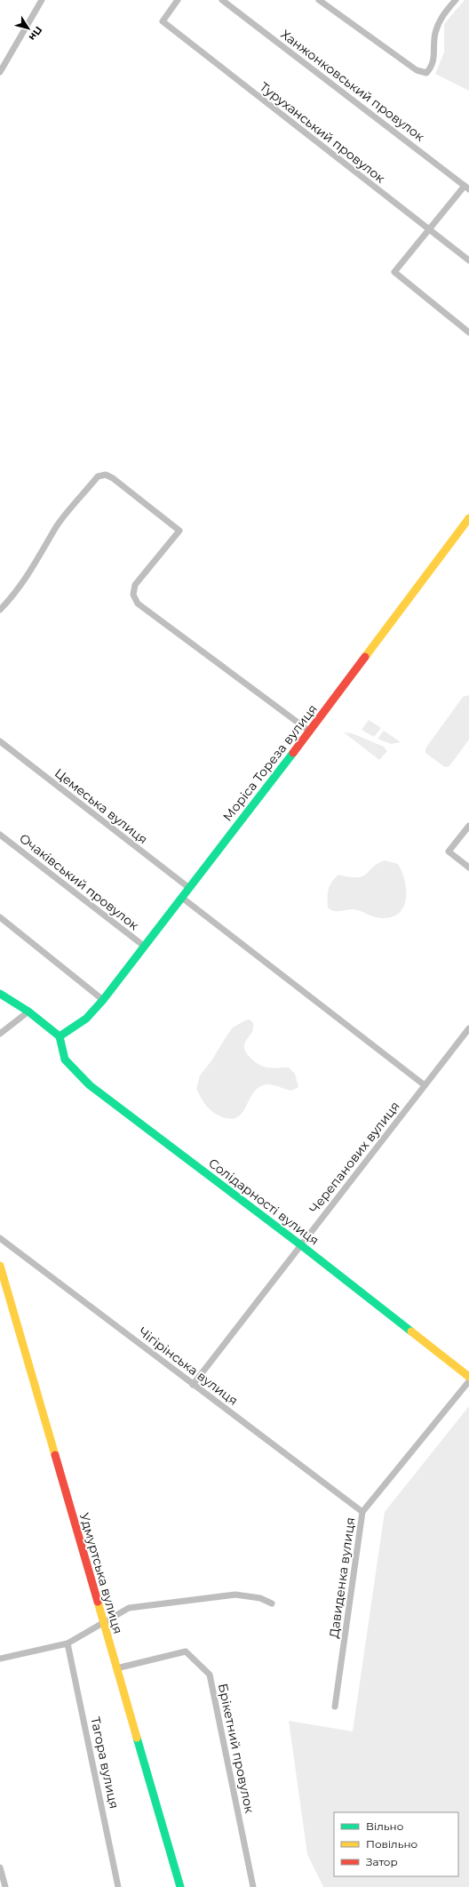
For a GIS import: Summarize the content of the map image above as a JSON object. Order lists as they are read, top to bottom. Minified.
{"streets":{"street":["Ханжонковський провулок","Туруханський провулок","Моріса Тореза вулиця","Цемеська вулиця","Очакiвський провулок","Черепанових вулиця","Солідарності вулиця","Чiгiрiнська вулиця","Удмуртська вулиця","Давиденка вулиця","Брiкетний провулок","Тагора вулиця"]},"crossings":[["Моріса Тореза вулиця","Цемеська вулиця"],["Моріса Тореза вулиця","Очакiвський провулок"],["Моріса Тореза вулиця","Солідарності вулиця"],["Черепанових вулиця","Солідарності вулиця"],["Черепанових вулиця","Чiгiрiнська вулиця"],["Чiгiрiнська вулиця","Давиденка вулиця"],["Удмуртська вулиця","Брiкетний провулок"]],"legend":["Вільно","Повільно","Затор"],"north":"bottom right"}
